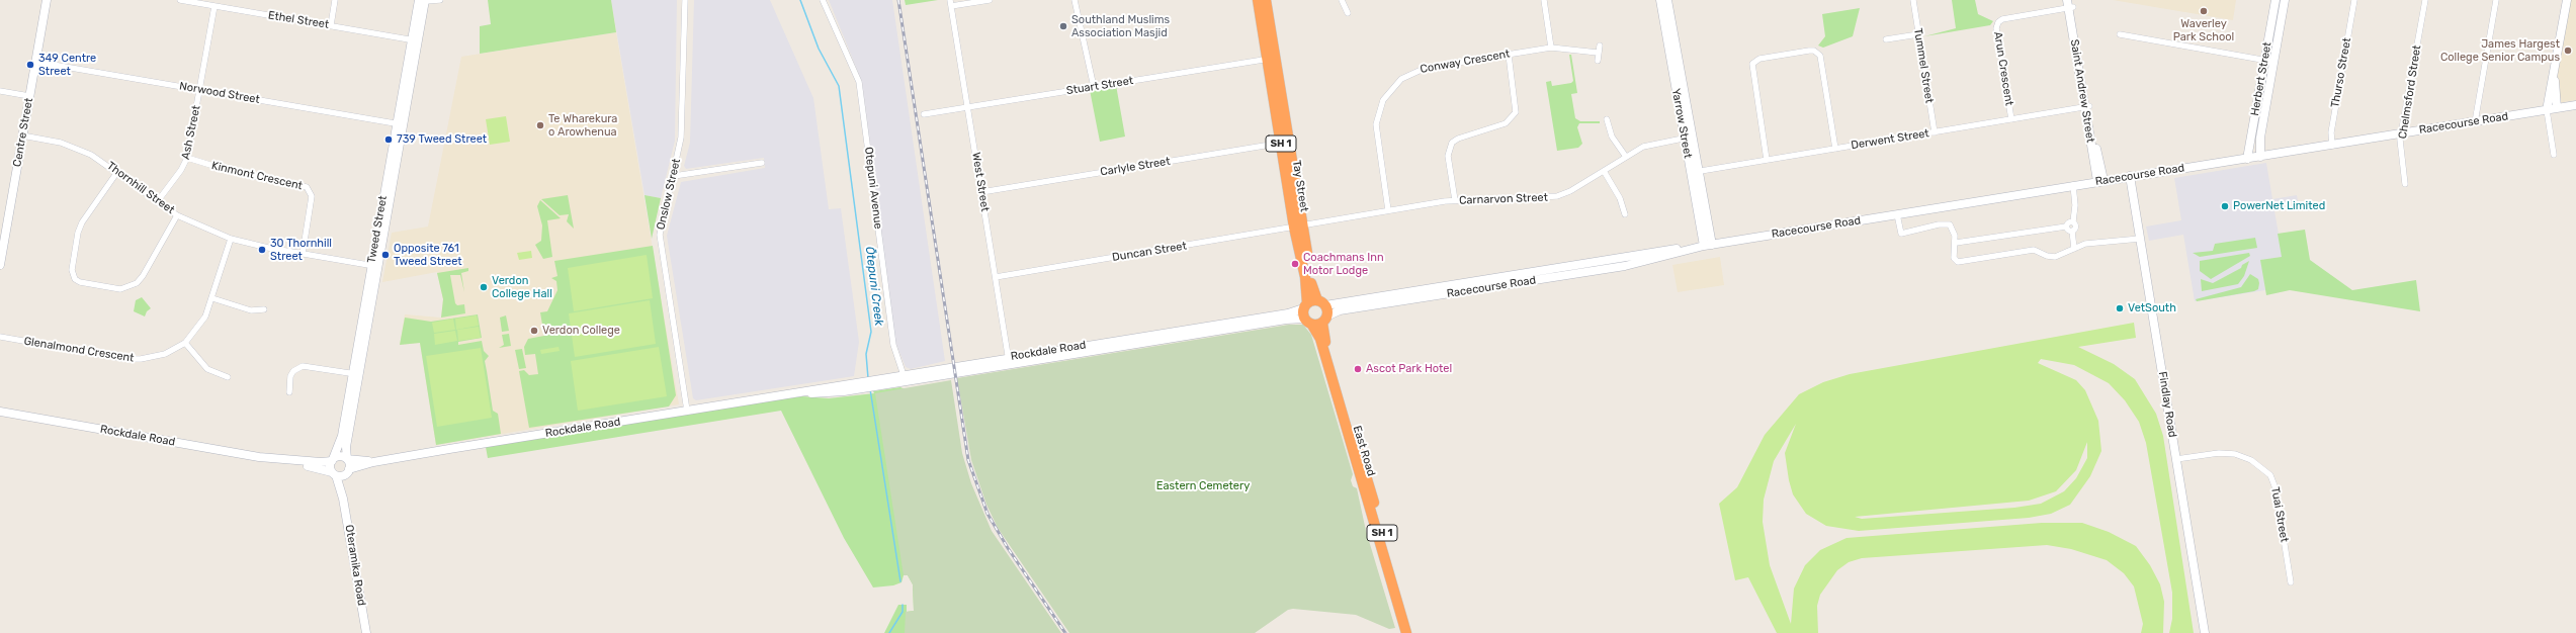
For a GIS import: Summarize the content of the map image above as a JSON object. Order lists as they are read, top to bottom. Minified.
{"streets":{"highway":["SH 1","Tay Street","East Road"],"street":["Ethel Street","Conway Crescent","Tummel Street","Arun Crescent","Thurso Street","Herbert Street","Stuart Street","Saint Andrew Street","Chelmsford Street","Norwood Street","Yarrow Street","Racecourse Road","Centre Street","Ash Street","Derwent Street","Carlyle Street","Kinmont Crescent","West Street","Thornhill Street","Otepuni Avenue","Onslow Street","Carnarvon Street","Tweed Street","Duncan Street","Glenalmond Crescent","Rockdale Road","Findlay Road","Tuai Street","Oteramika Road"]},"crossings":[["Ethel Street","Ash Street"],["Ethel Street","Tweed Street"],["Conway Crescent","Carnarvon Street"],["Tummel Street","Derwent Street"],["Arun Crescent","Saint Andrew Street"],["Arun Crescent","Derwent Street"],["Thurso Street","Racecourse Road"],["Herbert Street","Racecourse Road"],["Stuart Street","West Street"],["Stuart Street","Tay Street"],["Saint Andrew Street","Racecourse Road"],["Saint Andrew Street","Derwent Street"],["Chelmsford Street","Racecourse Road"],["Norwood Street","Centre Street"],["Norwood Street","Ash Street"],["Norwood Street","Tweed Street"],["Yarrow Street","Racecourse Road"],["Yarrow Street","Derwent Street"],["Yarrow Street","Carnarvon Street"],["Racecourse Road","SH 1"],["Racecourse Road","Tay Street"],["Racecourse Road","Rockdale Road"],["Racecourse Road","Findlay Road"],["Racecourse Road","East Road"],["Centre Street","Thornhill Street"],["Ash Street","Kinmont Crescent"],["Ash Street","Thornhill Street"],["SH 1","Tay Street"],["SH 1","Rockdale Road"],["SH 1","East Road"],["Carlyle Street","West Street"],["Carlyle Street","Tay Street"],["Kinmont Crescent","Thornhill Street"],["West Street","Duncan Street"],["West Street","Rockdale Road"],["Tay Street","Carnarvon Street"],["Tay Street","Duncan Street"],["Tay Street","Rockdale Road"],["Tay Street","East Road"],["Thornhill Street","Tweed Street"],["Thornhill Street","Glenalmond Crescent"],["Otepuni Avenue","Rockdale Road"],["Onslow Street","Rockdale Road"],["Carnarvon Street","Duncan Street"],["Tweed Street","Rockdale Road"],["Tweed Street","Oteramika Road"],["Rockdale Road","East Road"],["Rockdale Road","Oteramika Road"],["Findlay Road","Tuai Street"]],"water":["Ōtepuni Creek"],"parks":["Eastern Cemetery"],"places":["Waverley Park School","Southland Muslims Association Masjid","James Hargest College Senior Campus","349 Centre Street","Te Wharekura o Arowhenua","739 Tweed Street","PowerNet Limited","30 Thornhill Street","Opposite 761 Tweed Street","Coachmans Inn Motor Lodge","Verdon College Hall","VetSouth","Verdon College","Ascot Park Hotel"]}
